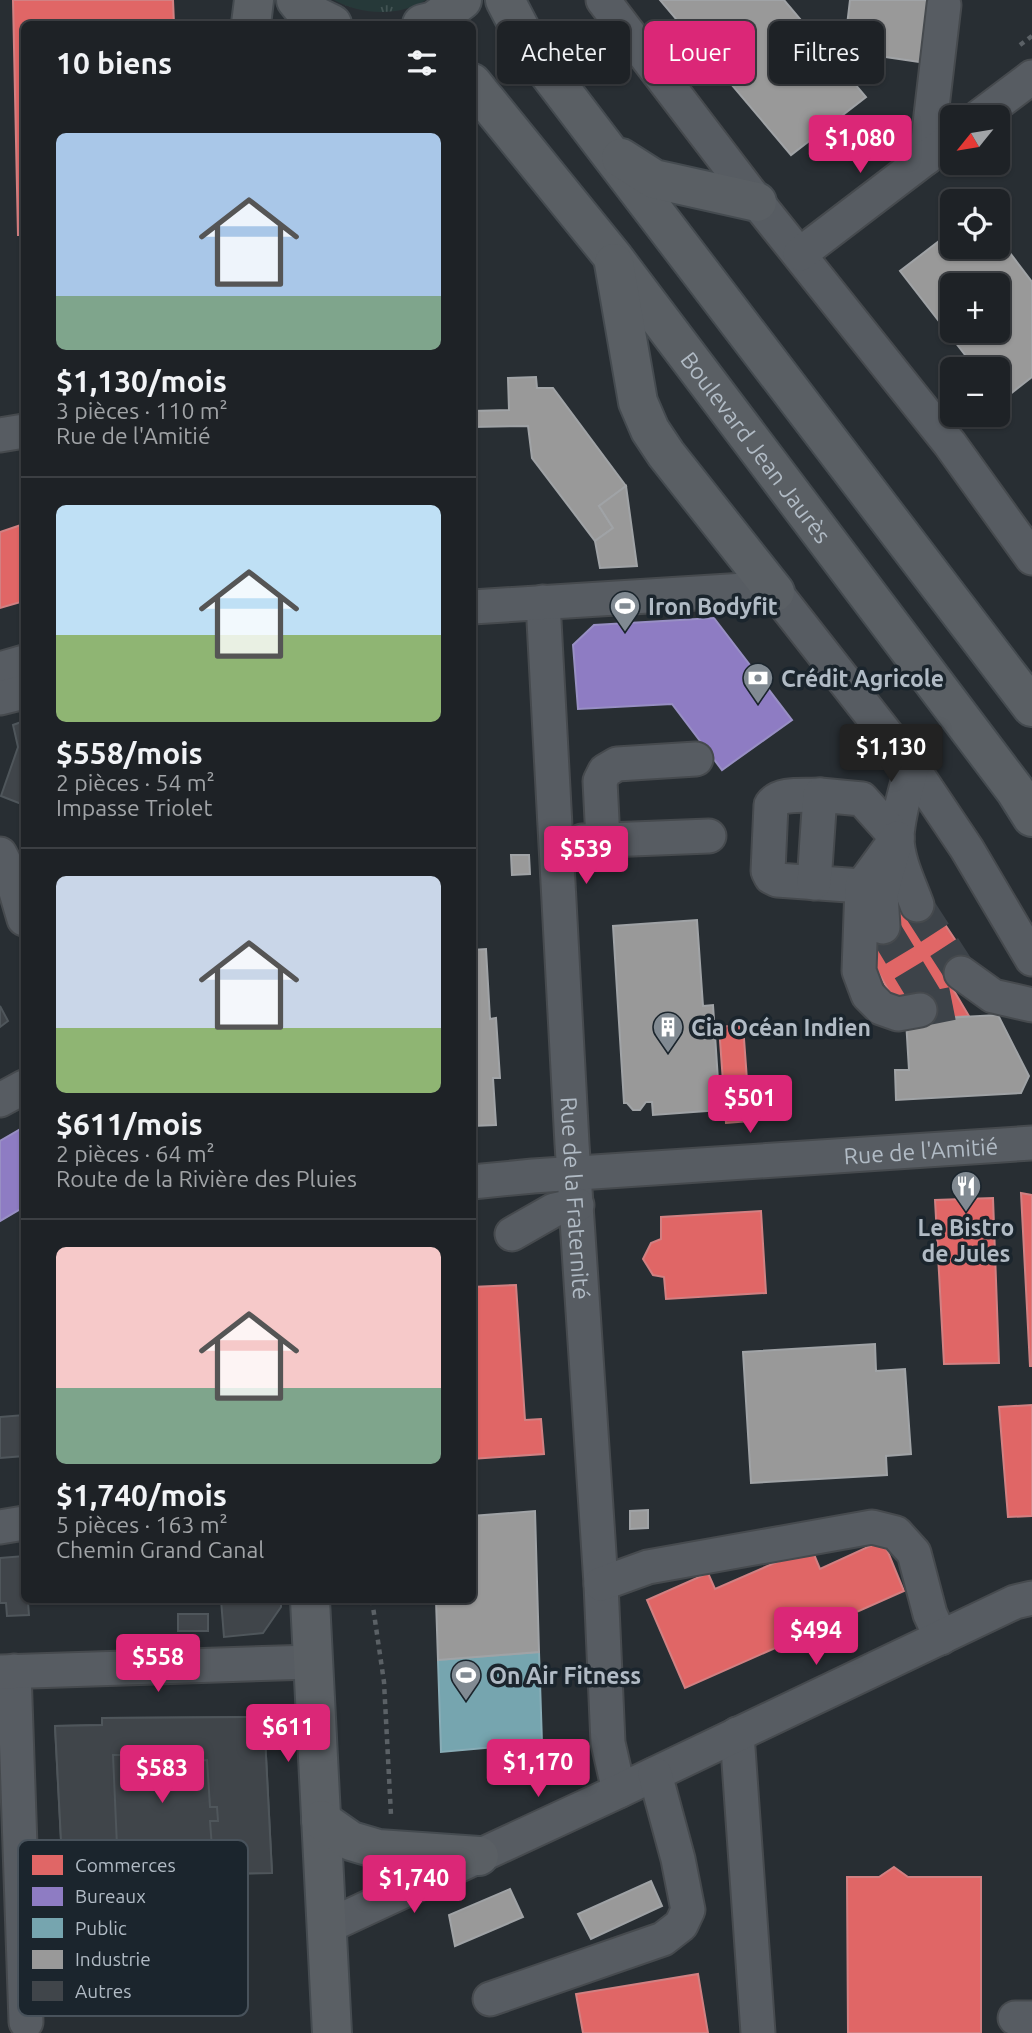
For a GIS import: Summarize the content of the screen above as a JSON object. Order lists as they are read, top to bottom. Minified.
{"streets":{"main road":["Boulevard Jean Jaurès"],"street":["Rue de l'Amitié","Rue de la Fraternité"]},"crossings":[["Rue de l'Amitié","Rue de la Fraternité"]],"places":{"sports":["Iron Bodyfit","On Air Fitness"],"bank":["Crédit Agricole"],"building":["Cia Océan Indien"],"restaurant":["Le Bistro de Jules"]},"legend":["Commerces","Bureaux","Public","Industrie","Autres"],"north":"bottom left","page":{"chip":["Acheter","Louer","Filtres"],"heading":"10 biens","map_buttons":["+","−"],"list":[{"name":"$1,130/mois","note":"3 pièces · 110 m² · Rue de l'Amitié"},{"name":"$558/mois","note":"2 pièces · 54 m² · Impasse Triolet"},{"name":"$611/mois","note":"2 pièces · 64 m² · Route de la Rivière des Pluies"},{"name":"$1,740/mois","note":"5 pièces · 163 m² · Chemin Grand Canal"}],"price":["$1,080","$1,130","$539","$501","$494","$558","$611","$1,170","$583","$1,740"]}}
